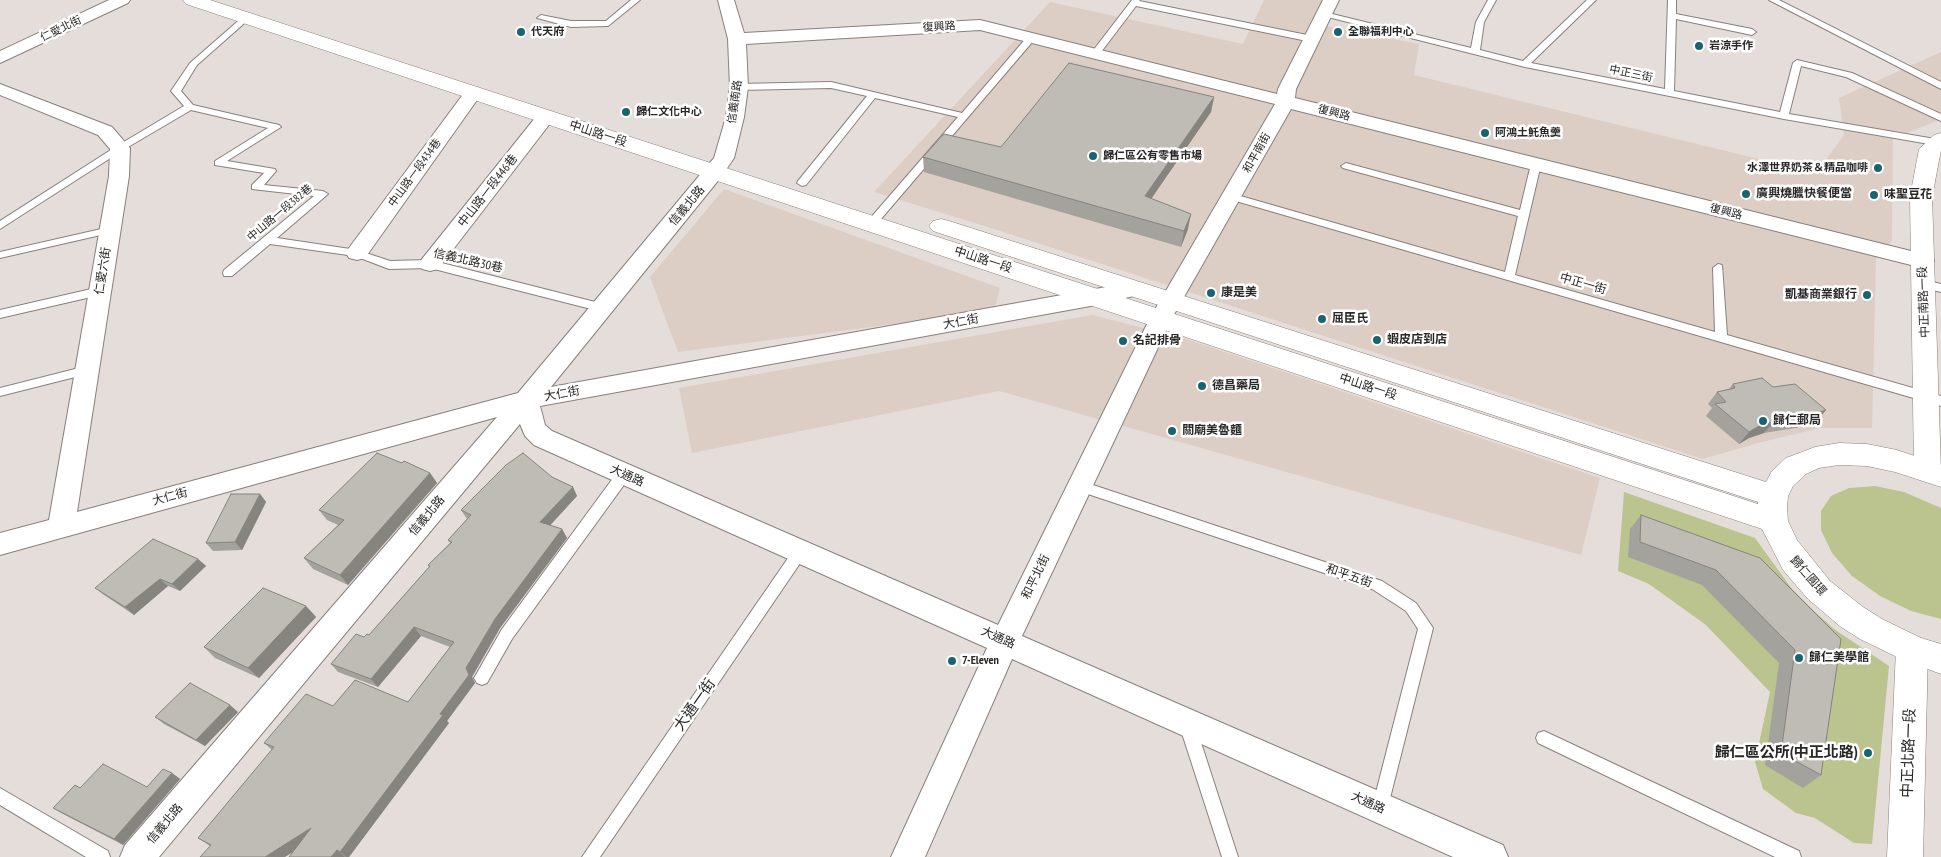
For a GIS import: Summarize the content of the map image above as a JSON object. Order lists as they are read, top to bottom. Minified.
{"streets":{"main road":["中山路一段","中正南路一段","歸仁圓環","中正北路一段"],"street":["復興路","仁愛北街","信義南路","和平南街","中山路一段434巷","中山路一段446巷","信義北路","仁愛六街","大仁街","大通路","和平北街"],"lane":["中正三街","中山路一段382巷","信義北路30巷","中正一街","和平五街","大通一街"]},"crossings":[["復興路","信義南路"],["復興路","和平南街"],["復興路","中正南路一段"],["中正三街","和平南街"],["中正三街","中正南路一段"],["信義南路","中山路一段"],["信義南路","信義北路"],["中山路一段","和平南街"],["中山路一段","中山路一段434巷"],["中山路一段","中山路一段446巷"],["中山路一段","信義北路"],["中山路一段","大仁街"],["中山路一段","歸仁圓環"],["中山路一段","和平北街"],["和平南街","中正一街"],["和平南街","和平北街"],["中山路一段434巷","信義北路30巷"],["中山路一段446巷","信義北路30巷"],["信義北路","信義北路30巷"],["信義北路","大仁街"],["信義北路","大通路"],["中山路一段382巷","信義北路30巷"],["仁愛六街","大仁街"],["中正一街","中正南路一段"],["大仁街","大通路"],["大通路","和平五街"],["大通路","和平北街"],["大通路","大通一街"],["和平五街","和平北街"],["歸仁圓環","中正北路一段"]],"places":["代天府","全聯福利中心","岩涼手作","歸仁文化中心","阿鴻土魠魚羹","歸仁區公有零售市場","水澤世界奶茶＆精品咖啡","廣興燒臘快餐便當","味聖豆花","康是美","凱基商業銀行","屈臣氏","蝦皮店到店","名記排骨","德昌藥局","歸仁郵局","關廟美魯麵","歸仁美學館","7-Eleven","歸仁區公所(中正北路)"]}
